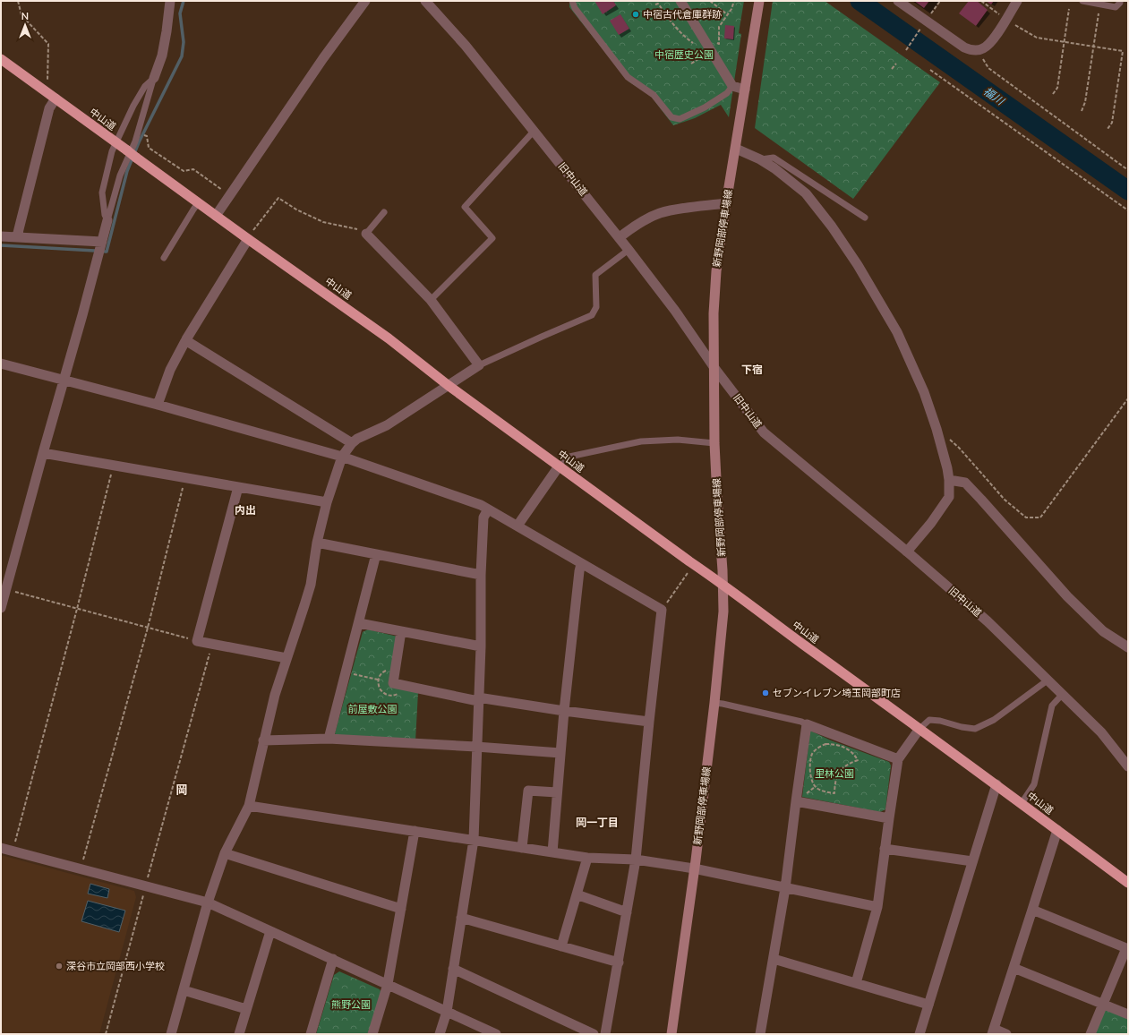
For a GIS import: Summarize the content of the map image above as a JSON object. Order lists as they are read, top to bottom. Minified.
{"streets":{"highway":["中山道"],"main road":["新野岡部停車場線"],"street":["旧中山道"]},"crossings":[["中山道","新野岡部停車場線"],["旧中山道","新野岡部停車場線"]],"districts":["下宿","内出","岡","岡一丁目"],"water":["福川"],"parks":["中宿歴史公園","前屋敷公園","里林公園","熊野公園"],"places":["中宿古代倉庫群跡","セブンイレブン埼玉岡部町店","深谷市立岡部西小学校"],"north":"top"}
